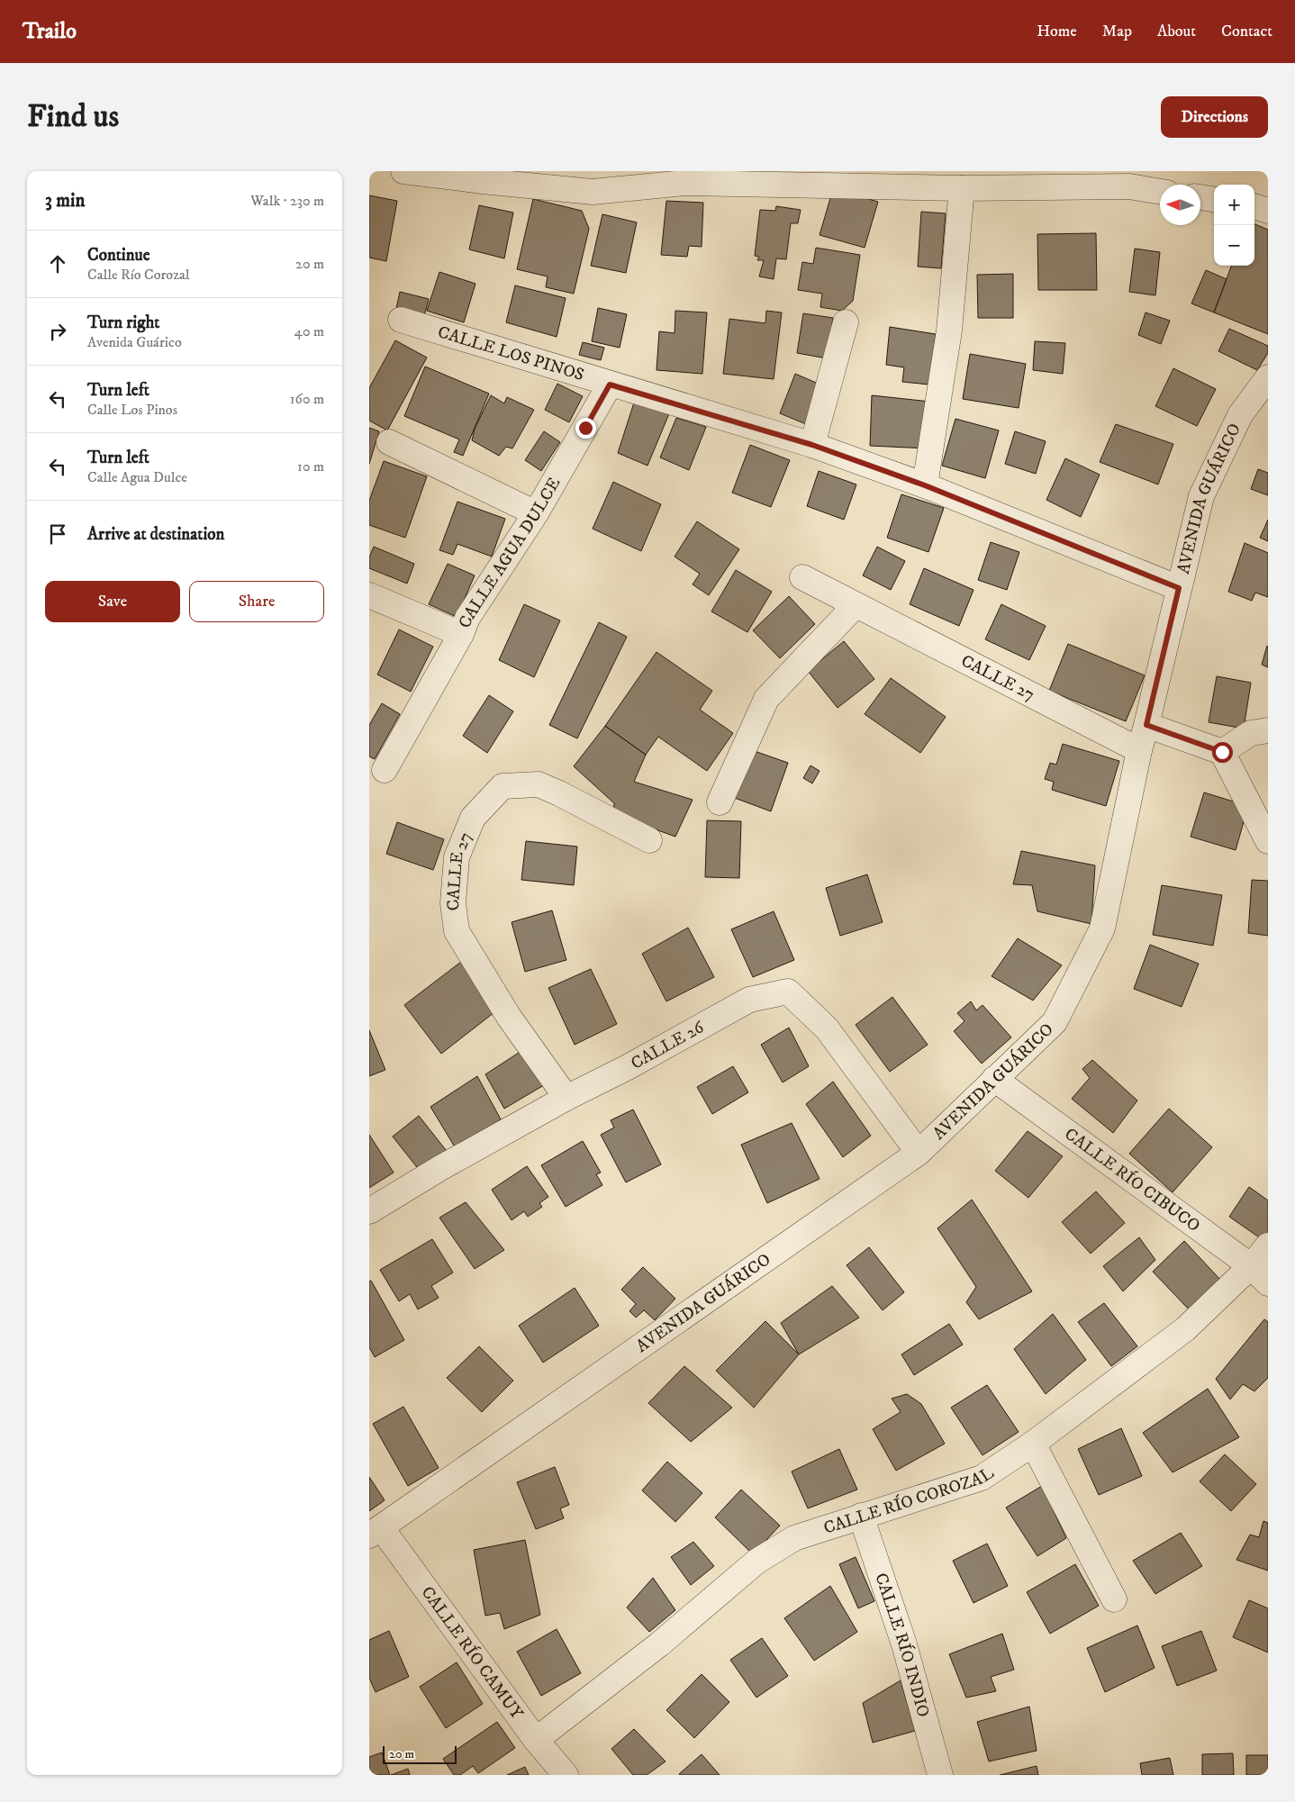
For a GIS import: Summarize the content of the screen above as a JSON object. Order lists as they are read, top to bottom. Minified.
{"streets":{"street":["CALLE LOS PINOS","AVENIDA GUÁRICO","CALLE AGUA DULCE","CALLE 27","CALLE 26","CALLE RÍO CIBUCO","CALLE RÍO COROZAL","CALLE RÍO INDIO","CALLE RÍO CAMUY"]},"crossings":[["CALLE LOS PINOS","AVENIDA GUÁRICO"],["CALLE LOS PINOS","CALLE AGUA DULCE"],["AVENIDA GUÁRICO","CALLE 27"],["AVENIDA GUÁRICO","CALLE 26"],["AVENIDA GUÁRICO","CALLE RÍO CIBUCO"],["AVENIDA GUÁRICO","CALLE RÍO CAMUY"],["CALLE 27","CALLE 26"],["CALLE RÍO CIBUCO","CALLE RÍO COROZAL"],["CALLE RÍO COROZAL","CALLE RÍO INDIO"],["CALLE RÍO COROZAL","CALLE RÍO CAMUY"]],"scale_bar":"20 m","north":"left","page":{"header":"Trailo","nav":["Home","Map","About","Contact"],"buttons":["Directions",["Save","Share"]],"title":"Find us","heading":["3 min","Walk · 230 m"],"map_buttons":["+","−"],"list":[["Continue","Calle Río Corozal","20 m"],["Turn right","Avenida Guárico","40 m"],["Turn left","Calle Los Pinos","160 m"],["Turn left","Calle Agua Dulce","10 m"],"Arrive at destination"],"scale":"20 m"}}
